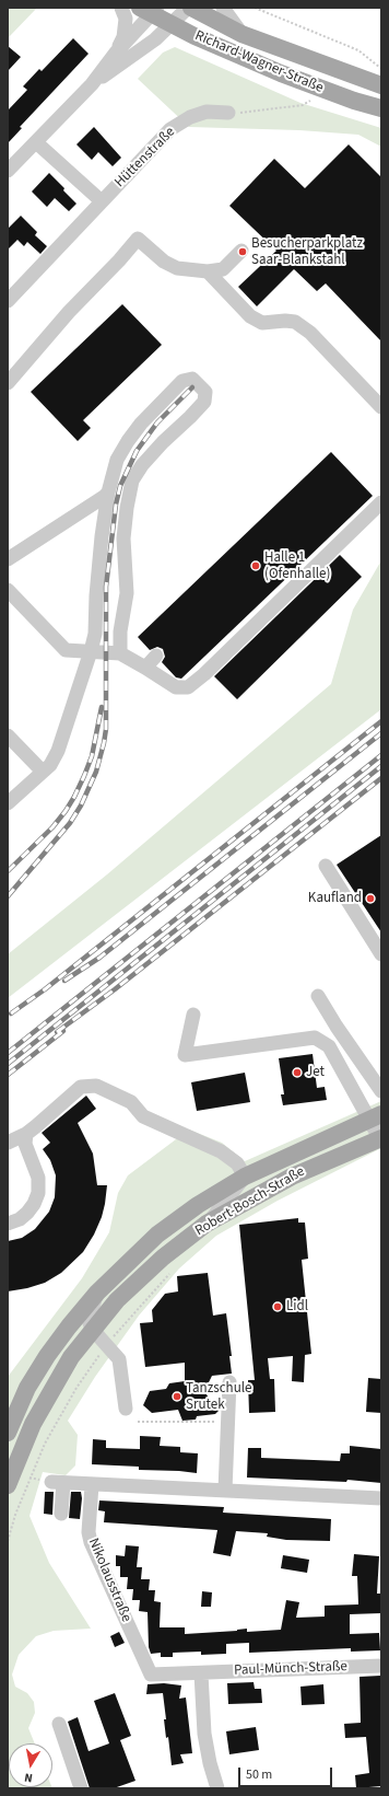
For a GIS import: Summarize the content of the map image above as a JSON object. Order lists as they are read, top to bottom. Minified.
{"streets":{"main road":["Richard-Wagner-Straße","Robert-Bosch-Straße"],"street":["Hüttenstraße","Nikolausstraße","Paul-Münch-Straße"]},"crossings":[["Nikolausstraße","Paul-Münch-Straße"]],"places":["Besucherparkplatz Saar-Blankstahl","Halle 1 (Ofenhalle)","Kaufland","Jet","Lidl","Tanzschule Srutek"],"scale_bar":"50 m","north":"bottom"}
